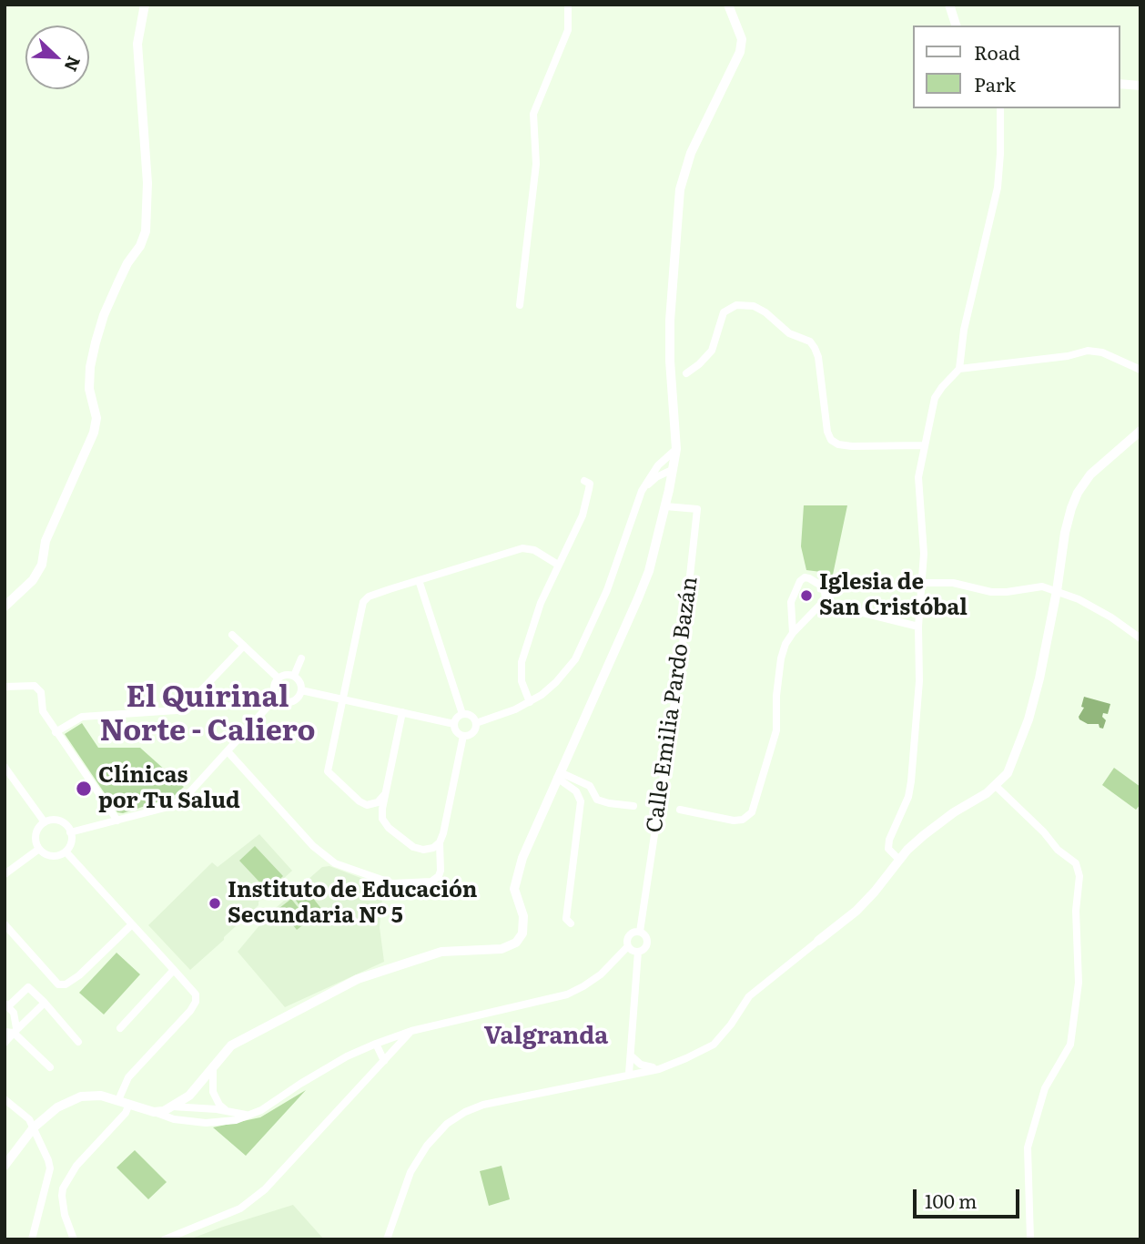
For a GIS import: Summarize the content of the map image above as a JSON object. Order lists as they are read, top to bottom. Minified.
{"streets":{"street":["Calle Emilia Pardo Bazán"]},"districts":["El Quirinal Norte - Caliero","Valgranda"],"places":["Iglesia de San Cristóbal","Clínicas por Tu Salud","Instituto de Educación Secundaria Nº 5"],"legend":["Road","Park"],"scale_bar":"100 m","north":"bottom right"}
